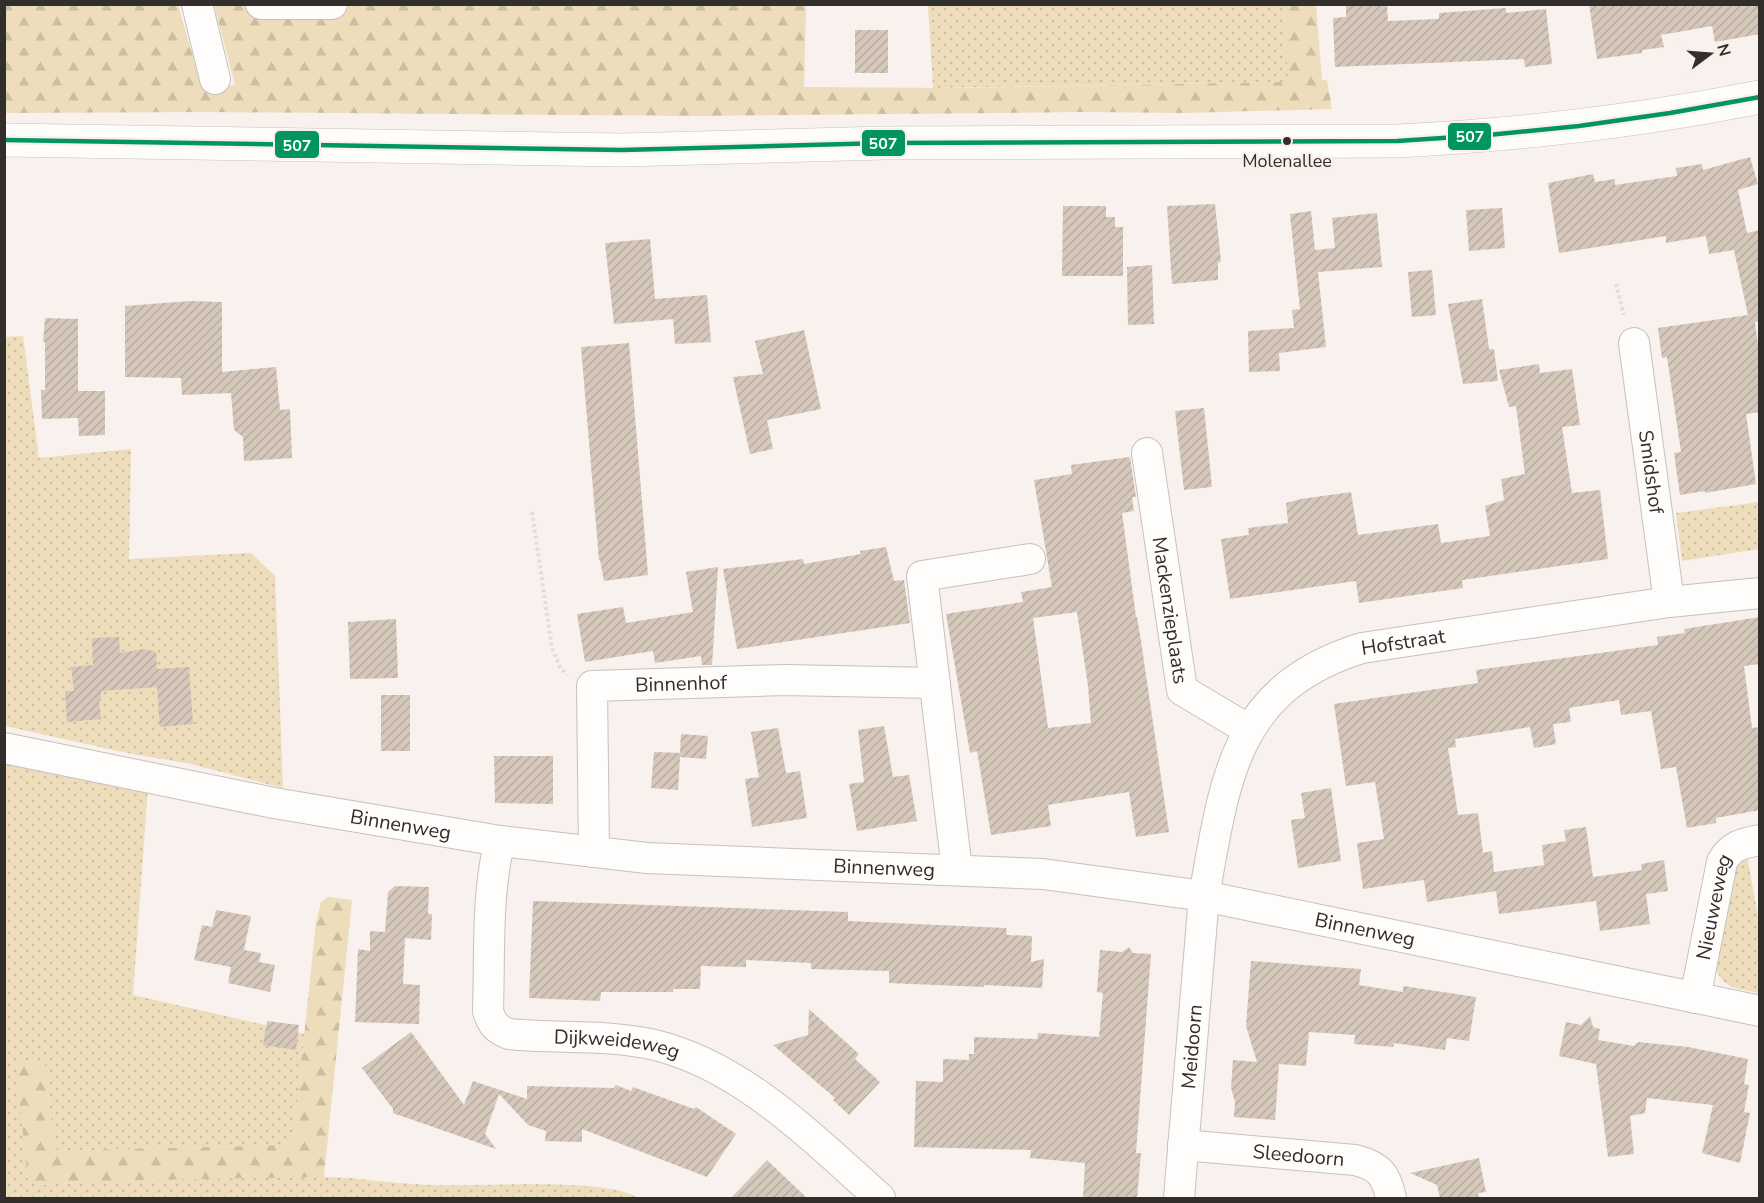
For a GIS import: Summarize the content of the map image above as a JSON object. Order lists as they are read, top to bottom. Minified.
{"streets":{"street":["Smidshof","Mackenzieplaats","Hofstraat","Binnenhof","Binnenweg","Nieuweweg","Dijkweideweg","Meidoorn","Sleedoorn"]},"crossings":[["Smidshof","Hofstraat"],["Mackenzieplaats","Hofstraat"],["Hofstraat","Binnenweg"],["Hofstraat","Meidoorn"],["Binnenweg","Nieuweweg"],["Binnenweg","Dijkweideweg"],["Binnenweg","Meidoorn"],["Meidoorn","Sleedoorn"]],"places":["Molenallee"],"lines":["transit line 507"],"north":"right"}
